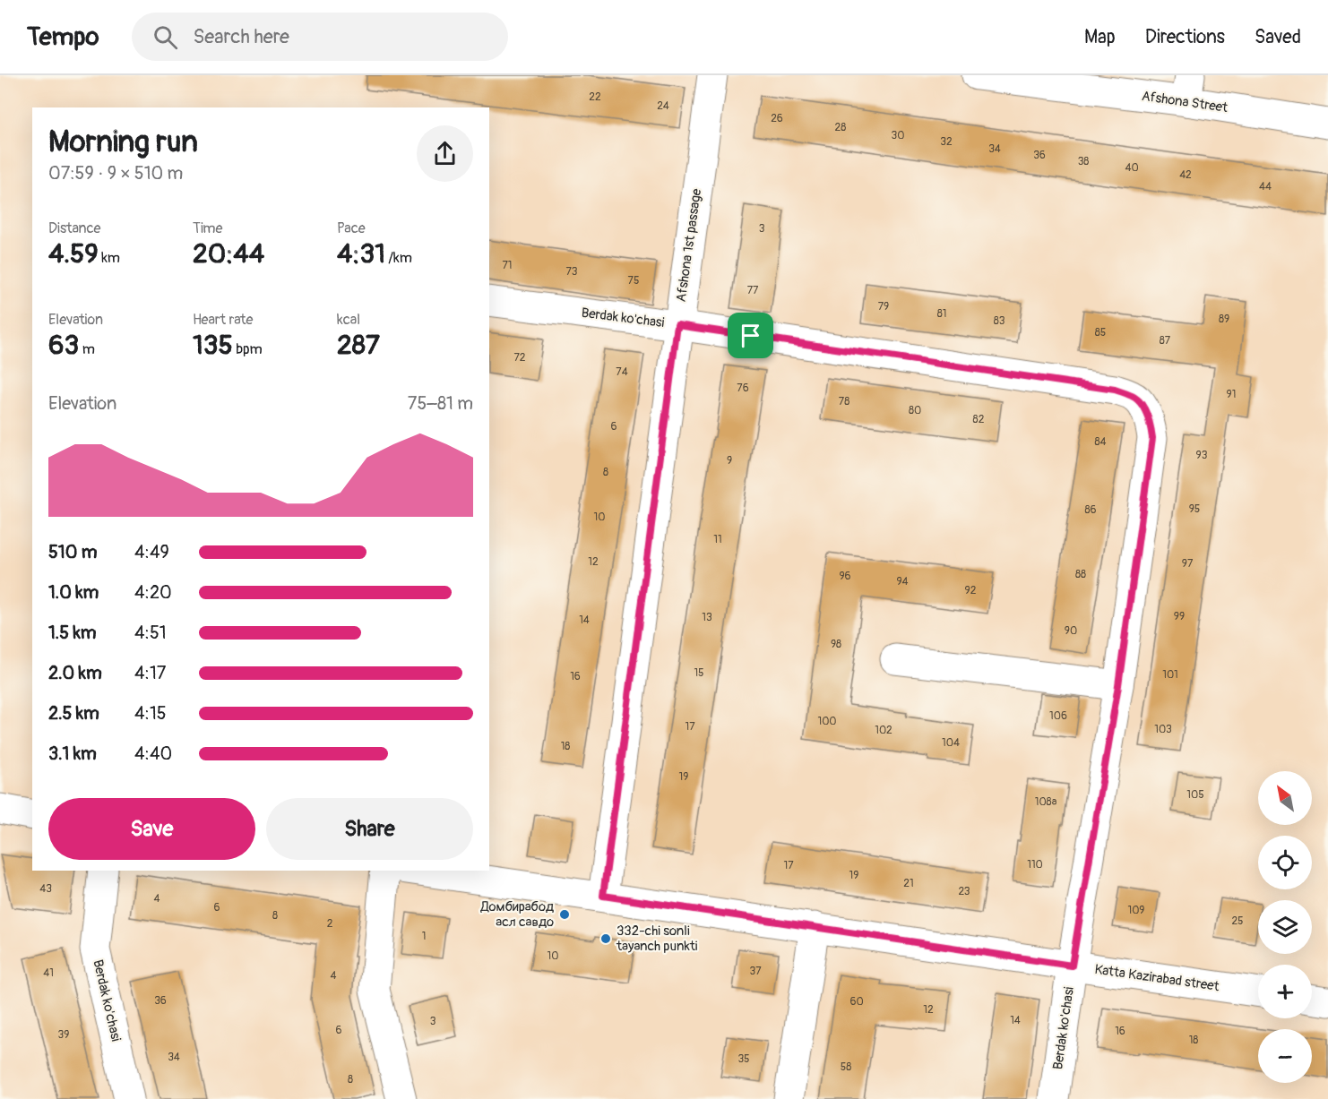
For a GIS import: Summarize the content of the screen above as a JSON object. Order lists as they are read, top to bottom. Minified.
{"streets":{"street":["Afshona Street","Afshona 1st passage","Berdak ko'chasi","Katta Kazirabad street"]},"crossings":[["Afshona 1st passage","Berdak ko'chasi"],["Afshona 1st passage","Katta Kazirabad street"],["Berdak ko'chasi","Katta Kazirabad street"]],"places":["Домбирабод асл савдо","332-chi sonli tayanch punkti"],"house_numbers":["22","24","26","28","30","32","34","36","38","40","42","44","3","71","73","75","77","79","81","89","83","85","87","72","74","76","91","78","80","82","6","84","93","9","8","95","86","10","11","12","97","88","96","94","92","99","13","14","90","98","15","101","16","106","100","17","103","102","104","18","19","105","108a","110","17","19","21","43","23","4","6","109","8","25","2","1","10","37","41","4","36","60","12","14","3","6","16","39","18","34","35","58","8"],"north":"top left","page":{"header":"Tempo","search":"Search here","nav":["Map","Directions","Saved"],"heading":["Morning run","07:59 · 9 × 510 m"],"stats":[["Distance","4.59 km"],["Time","20:44"],["Pace","4:31 /km"],["Elevation","63 m"],["Heart rate","135 bpm"],["kcal","287"]],"chart":["Elevation","75–81 m"],"list":[{"name":"510 m","note":"4:49"},{"name":"1.0 km","note":"4:20"},{"name":"1.5 km","note":"4:51"},{"name":"2.0 km","note":"4:17"},{"name":"2.5 km","note":"4:15"},{"name":"3.1 km","note":"4:40"}],"map_buttons":["+","−"],"buttons":["Save","Share"]}}
